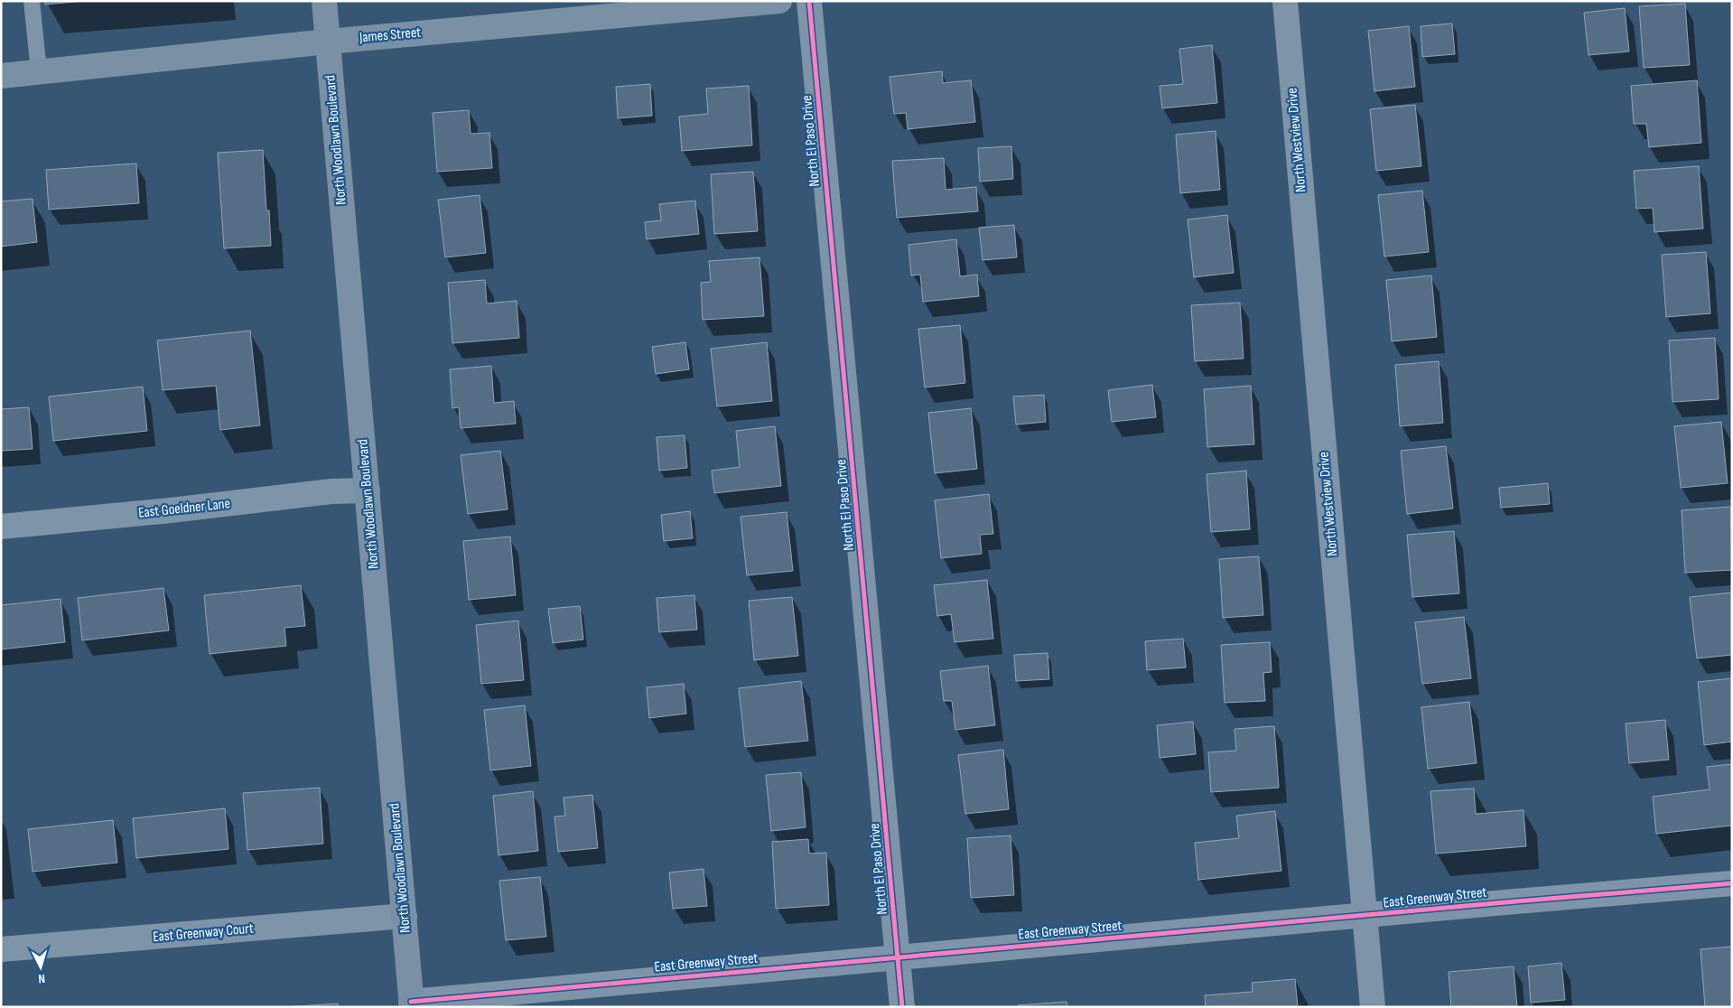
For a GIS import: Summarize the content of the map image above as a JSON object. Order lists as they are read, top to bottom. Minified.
{"streets":{"street":["James Street","North Woodlawn Boulevard","North Westview Drive","North El Paso Drive","East Goeldner Lane","East Greenway Street","East Greenway Court"]},"crossings":[["James Street","North Woodlawn Boulevard"],["North Woodlawn Boulevard","East Goeldner Lane"],["North Woodlawn Boulevard","East Greenway Street"],["North Woodlawn Boulevard","East Greenway Court"],["North Westview Drive","East Greenway Street"],["North El Paso Drive","East Greenway Street"]],"north":"bottom"}
